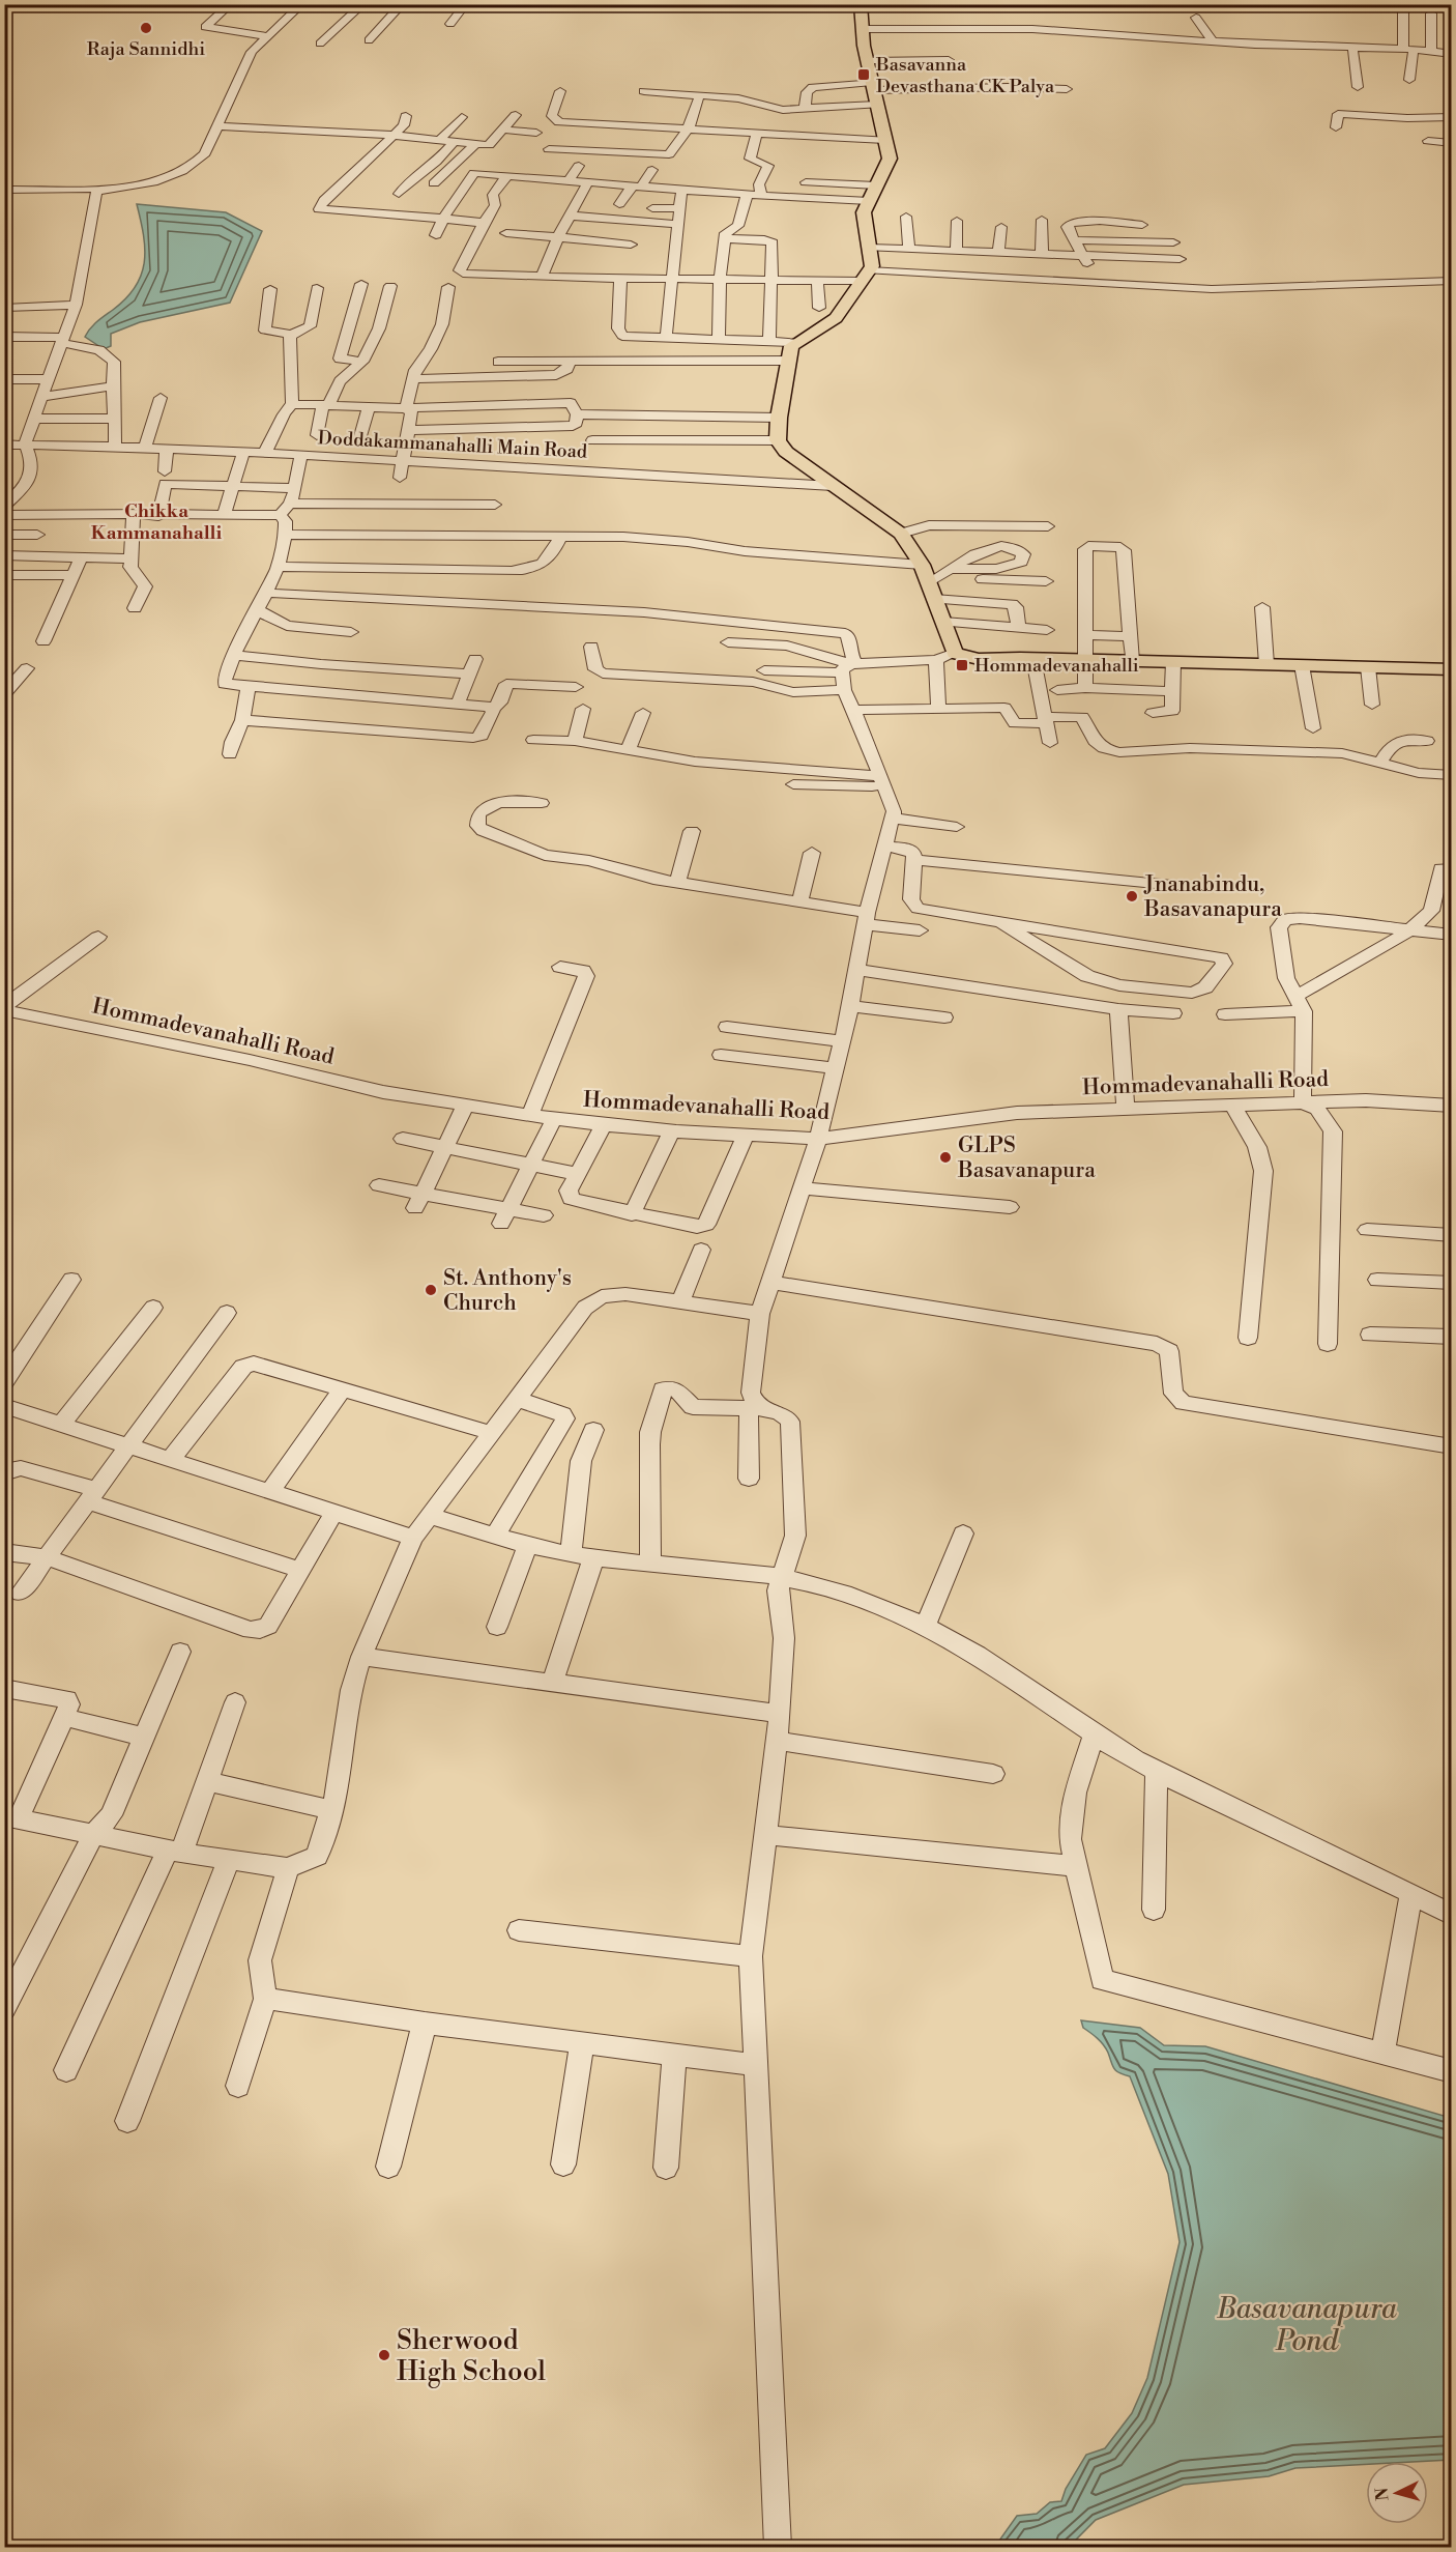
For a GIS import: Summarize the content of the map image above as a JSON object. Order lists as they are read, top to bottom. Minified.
{"streets":{"street":["Doddakammanahalli Main Road","Hommadevanahalli Road"]},"districts":["Chikka Kammanahalli"],"water":["Basavanapura Pond"],"places":{"other":["Raja Sannidhi","Jnanabindu, Basavanapura","GLPS Basavanapura","St. Anthony's Church","Sherwood High School"],"transit":["Basavanna Devasthana CK Palya","Hommadevanahalli"]},"north":"left"}
